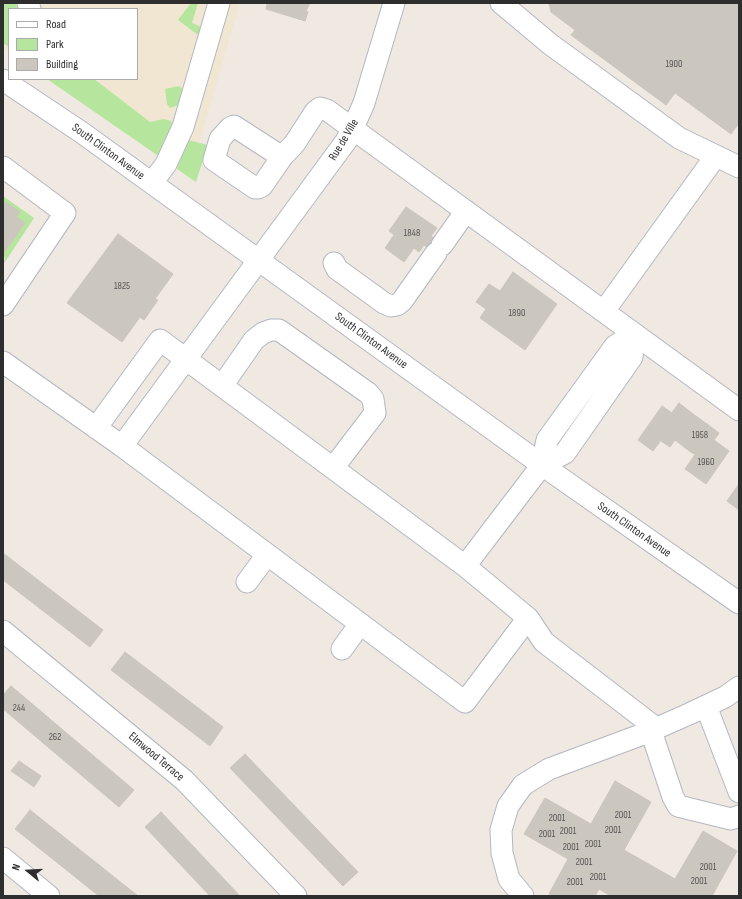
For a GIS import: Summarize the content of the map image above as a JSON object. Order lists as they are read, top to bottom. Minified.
{"streets":{"street":["Rue de Ville","South Clinton Avenue","Elmwood Terrace"]},"crossings":[["Rue de Ville","South Clinton Avenue"]],"house_numbers":["1900","1848","1825","1890","1958","1960","244","262","2001","2001","2001","2001","2001","2001","2001","2001","2001","2001","2001","2001"],"legend":["Road","Park","Building"],"north":"left"}
